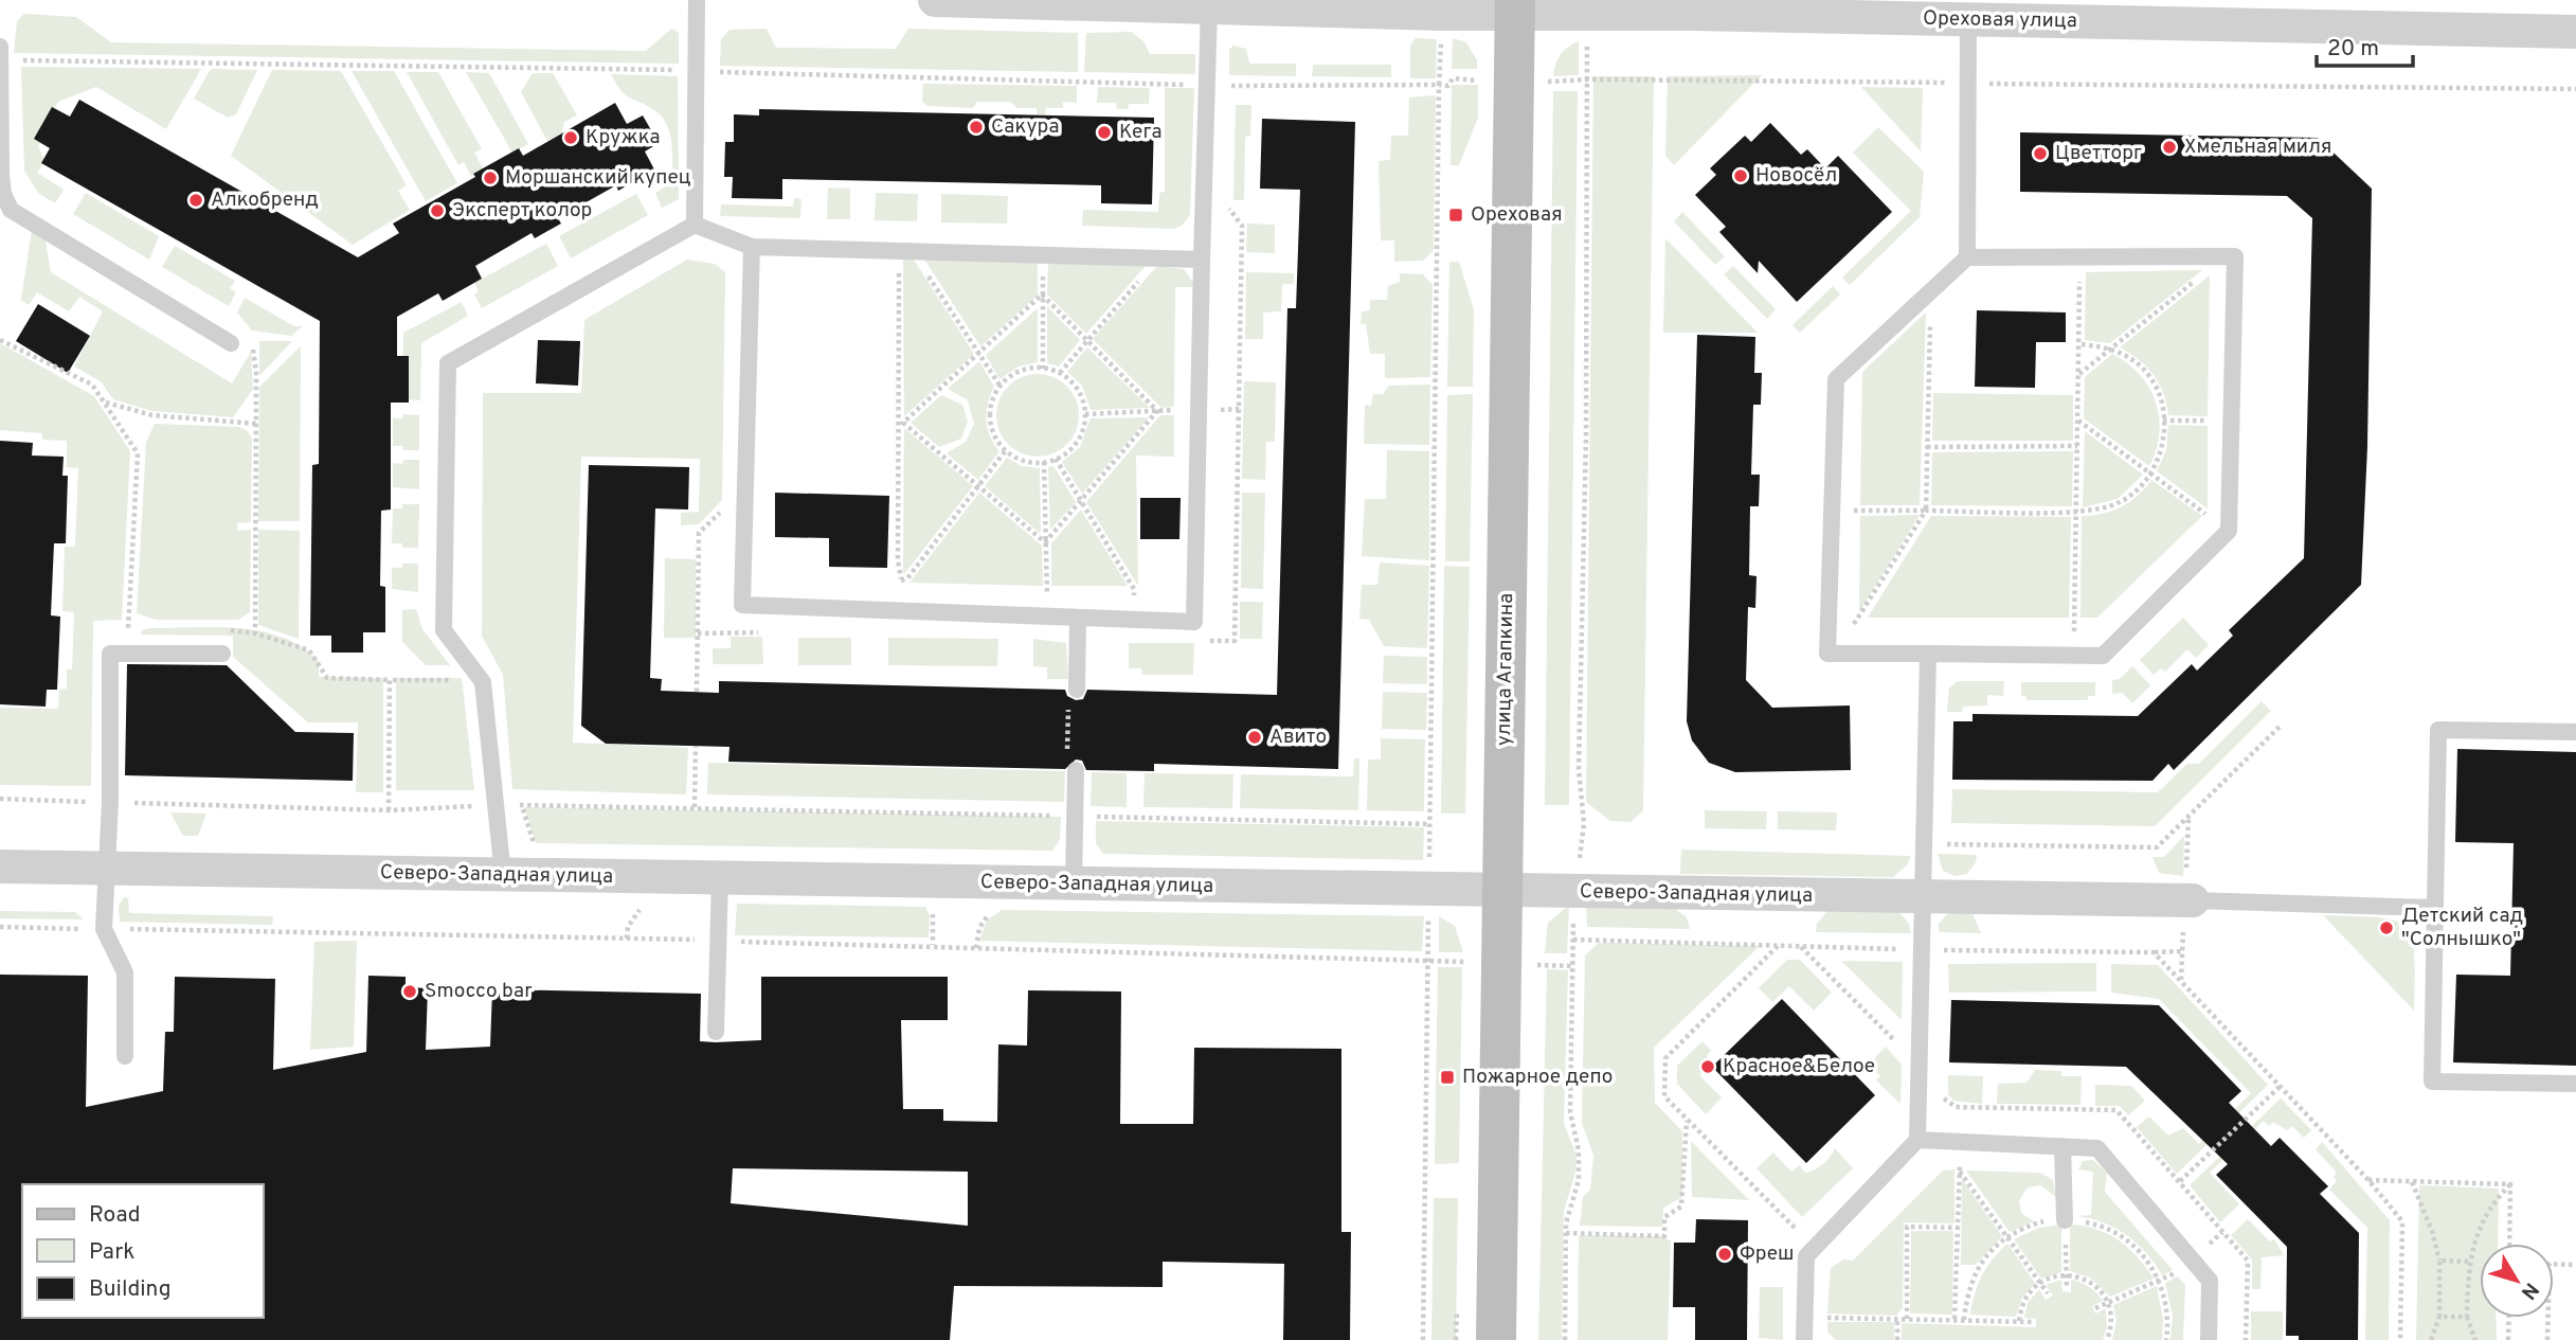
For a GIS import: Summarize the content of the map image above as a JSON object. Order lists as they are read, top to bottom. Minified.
{"streets":{"main road":["улица Агапкина"],"street":["Ореховая улица","Северо-Западная улица"]},"crossings":[["Ореховая улица","улица Агапкина"],["улица Агапкина","Северо-Западная улица"]],"places":{"other":["Сакура","Кега","Кружка","Хмельная миля","Цветторг","Новосёл","Моршанский купец","Алкобренд","Эксперт колор","Авито","Детский сад \"Солнышко\"","Smocco bar","Красное&Белое","Фреш"],"transit":["Ореховая","Пожарное депо"]},"legend":["Road","Park","Building"],"scale_bar":"20 m","north":"bottom right"}
